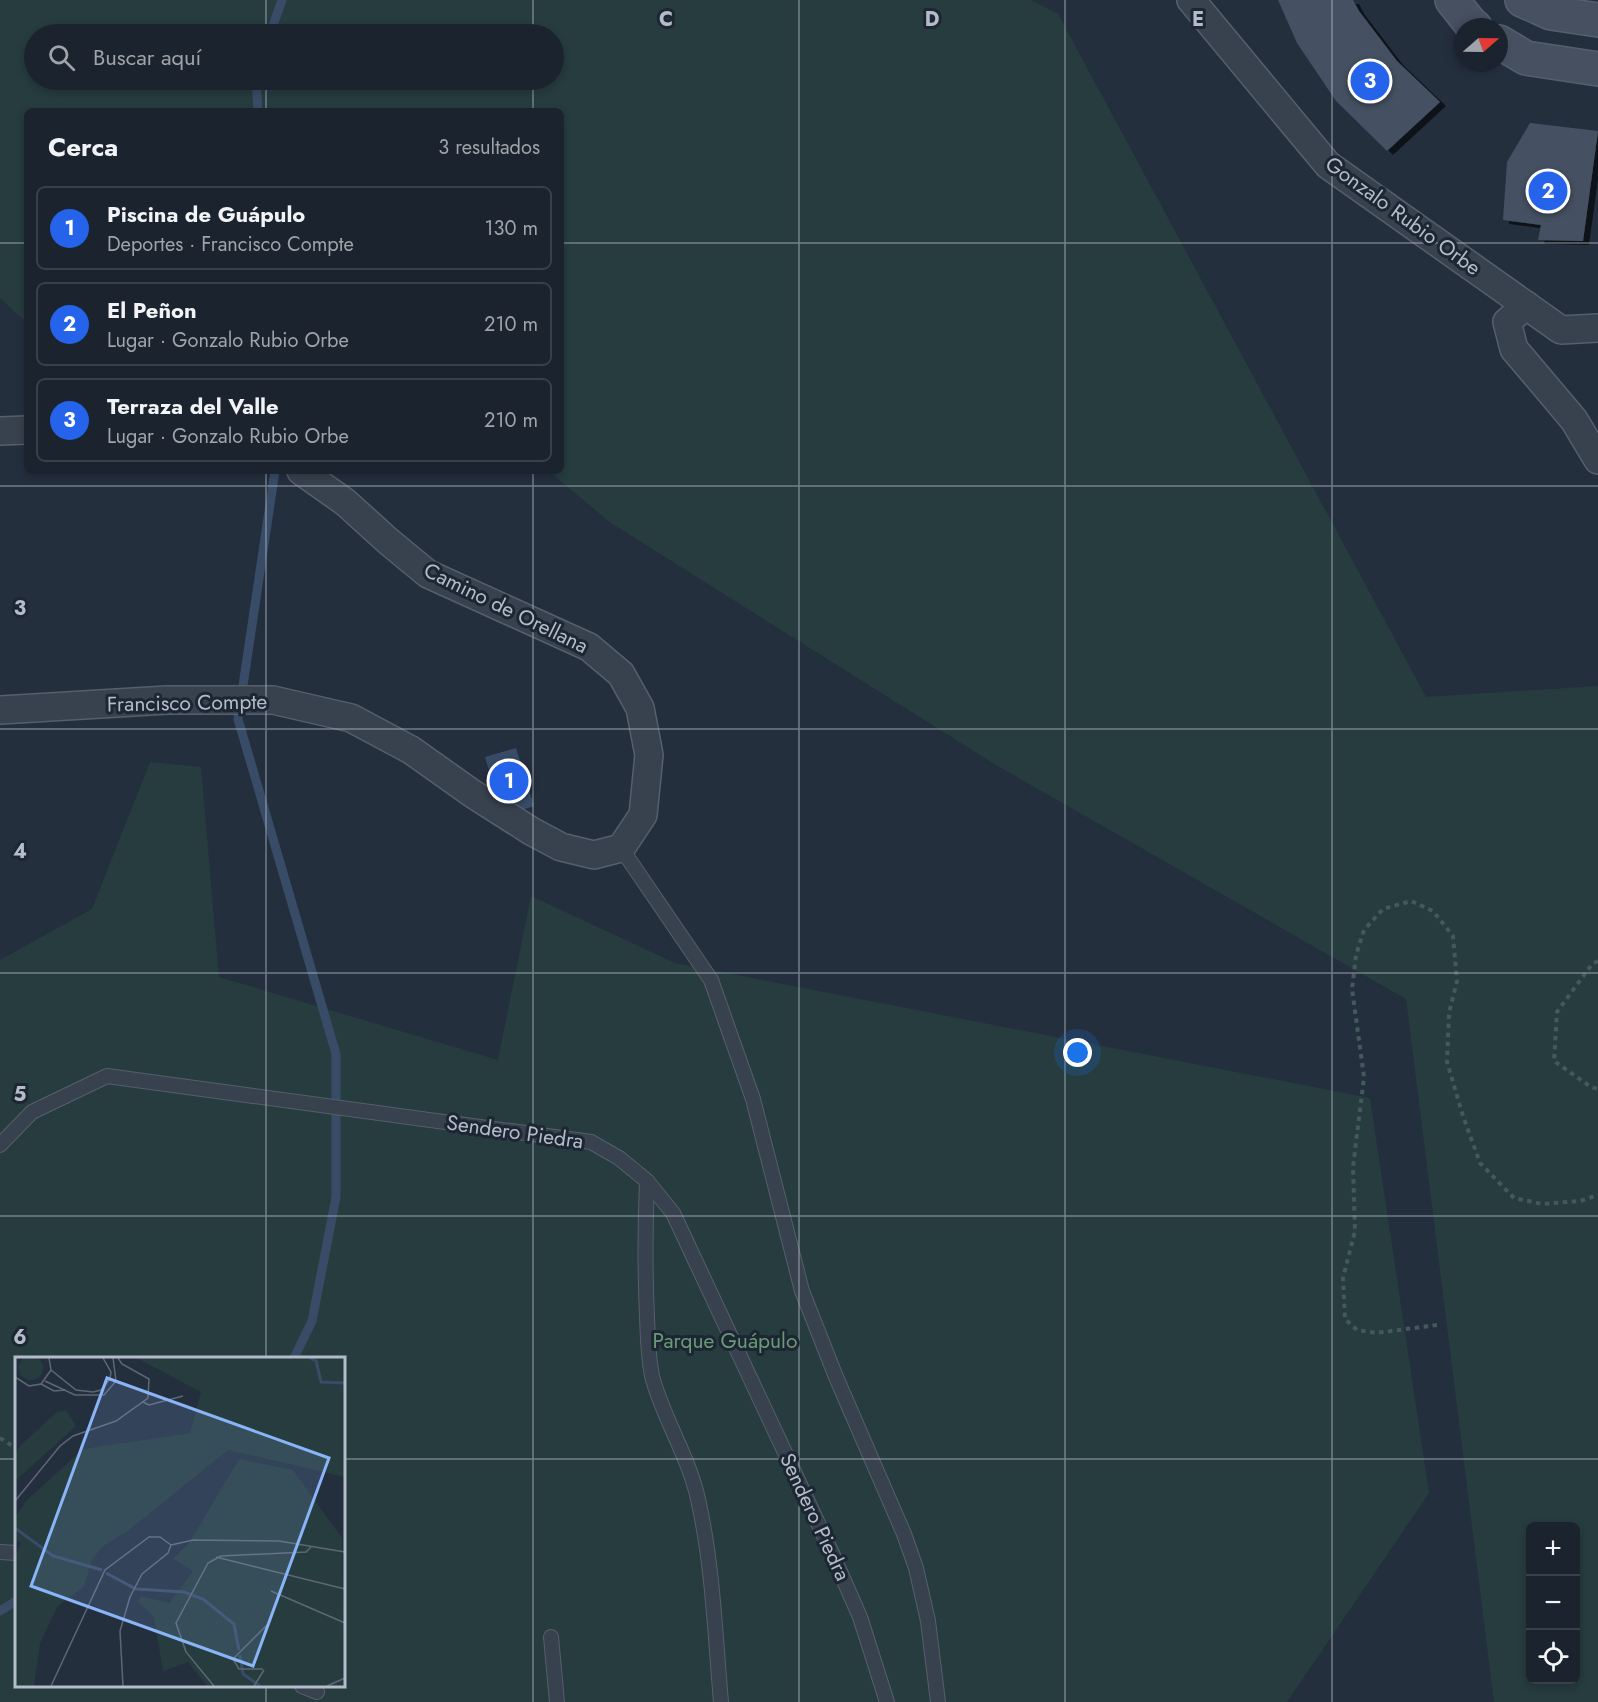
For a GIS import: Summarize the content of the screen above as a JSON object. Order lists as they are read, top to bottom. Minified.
{"streets":{"street":["Gonzalo Rubio Orbe","Camino de Orellana","Francisco Compte"],"lane":["Sendero Piedra"]},"crossings":[["Camino de Orellana","Francisco Compte"]],"parks":["Parque Guápulo"],"north":"right","page":{"search":"Buscar aquí","pins":["3","2","1"],"heading":["Cerca","3 resultados"],"list":[{"mark":"1","name":"Piscina de Guápulo","note":"Deportes · Francisco Compte","value":"130 m"},{"mark":"2","name":"El Peñon","note":"Lugar · Gonzalo Rubio Orbe","value":"210 m"},{"mark":"3","name":"Terraza del Valle","note":"Lugar · Gonzalo Rubio Orbe","value":"210 m"}],"map_buttons":["+","−"]},"grid":{"columns":["C","D","E"],"rows":["3","4","5","6"]}}
